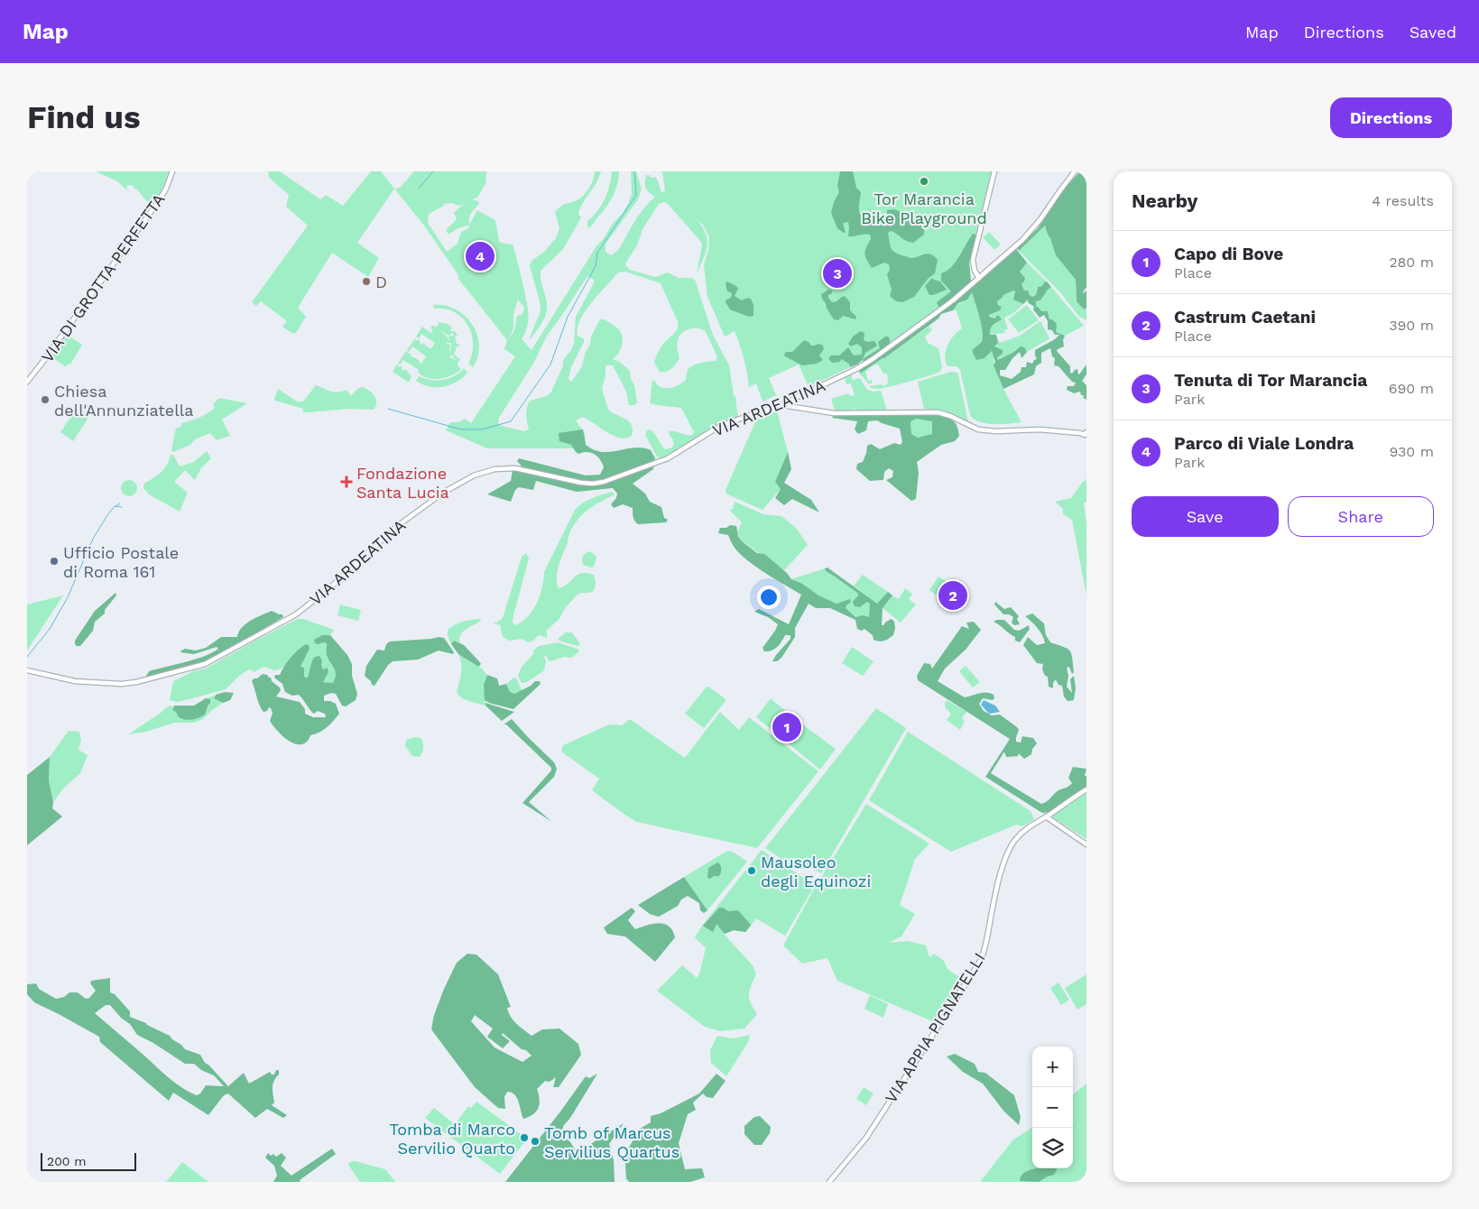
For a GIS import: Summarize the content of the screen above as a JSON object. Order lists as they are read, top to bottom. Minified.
{"streets":{"main road":["VIA DI GROTTA PERFETTA","VIA ARDEATINA","VIA APPIA PIGNATELLI"]},"places":{"other":["Tor Marancia Bike Playground","D","Chiesa dell'Annunziatella","Ufficio Postale di Roma 161","Mausoleo degli Equinozi","Tomba di Marco Servilio Quarto","Tomb of Marcus Servilius Quartus"],"health":["Fondazione Santa Lucia"]},"scale_bar":"200 m","page":{"header":"Map","nav":["Map","Directions","Saved"],"buttons":["Directions",["Save","Share"]],"title":"Find us","heading":["Nearby","4 results"],"list":[{"mark":"1","name":"Capo di Bove","note":"Place","value":"280 m"},{"mark":"2","name":"Castrum Caetani","note":"Place","value":"390 m"},{"mark":"3","name":"Tenuta di Tor Marancia","note":"Park","value":"690 m"},{"mark":"4","name":"Parco di Viale Londra","note":"Park","value":"930 m"}],"pins":["4","3","2","1"],"map_buttons":["+","−"],"scale":"200 m"}}
